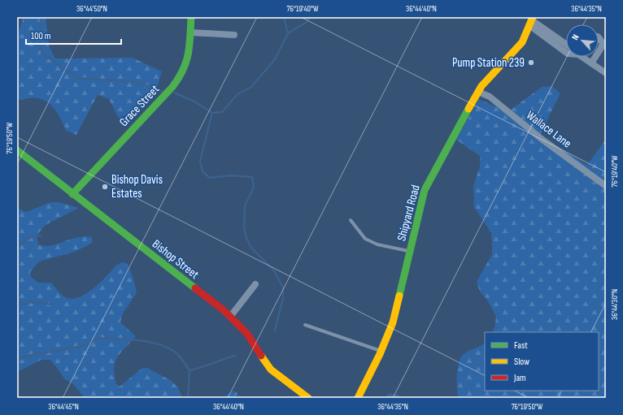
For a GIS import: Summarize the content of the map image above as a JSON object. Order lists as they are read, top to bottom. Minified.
{"streets":{"street":["Grace Street","Wallace Lane","Shipyard Road","Bishop Street"]},"crossings":[["Grace Street","Bishop Street"],["Wallace Lane","Shipyard Road"]],"places":["Pump Station 239","Bishop Davis Estates"],"legend":["Fast","Slow","Jam"],"scale_bar":"100 m","north":"top left","coordinates":["36°44'50\"N","76°19'40\"W","36°44'40\"N","36°44'35\"N","76°19'50\"W","36°44'30\"N","36°44'45\"N"]}
